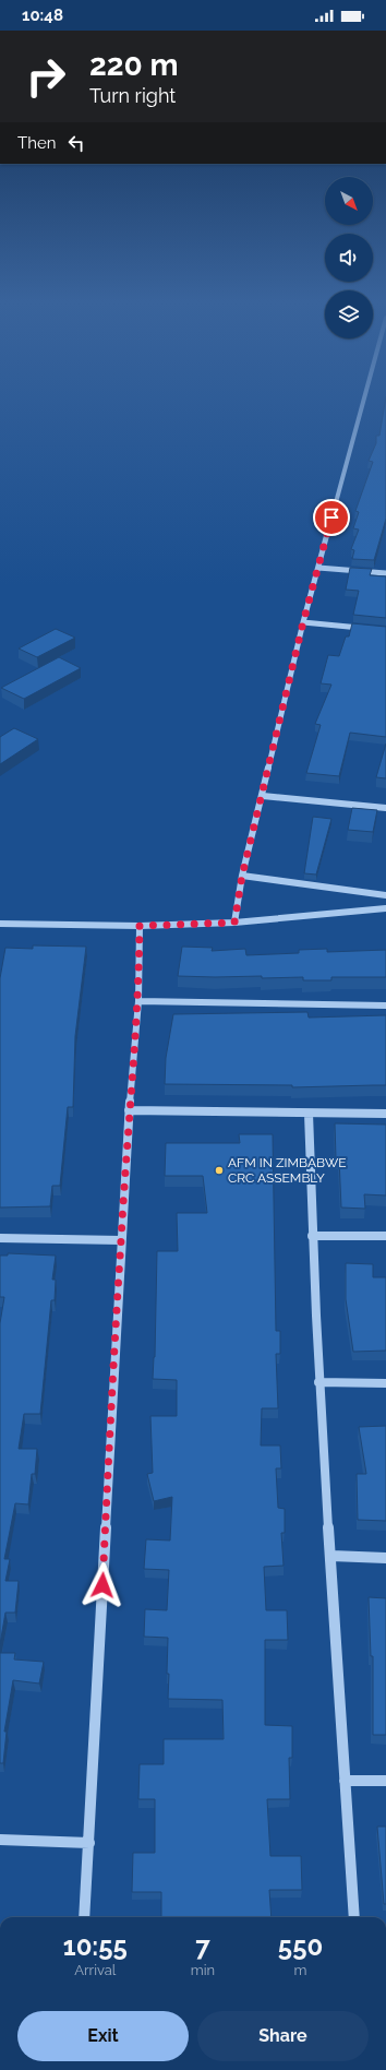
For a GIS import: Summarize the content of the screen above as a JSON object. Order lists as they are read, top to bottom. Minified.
{"places":["AFM IN ZIMBABWE CRC ASSEMBLY"],"north":"bottom right","page":{"status":"10:48","turn":["220 m","Turn right"],"then":"Then","eta":["10:55","Arrival","7","min","550","m"],"buttons":["Exit","Share"]}}
